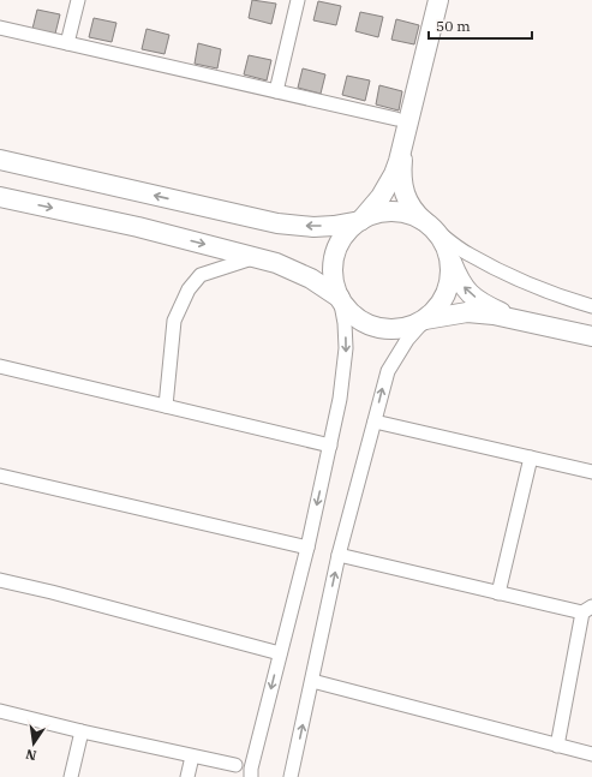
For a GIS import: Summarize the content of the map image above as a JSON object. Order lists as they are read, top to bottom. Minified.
{"scale_bar":"50 m","north":"bottom"}
